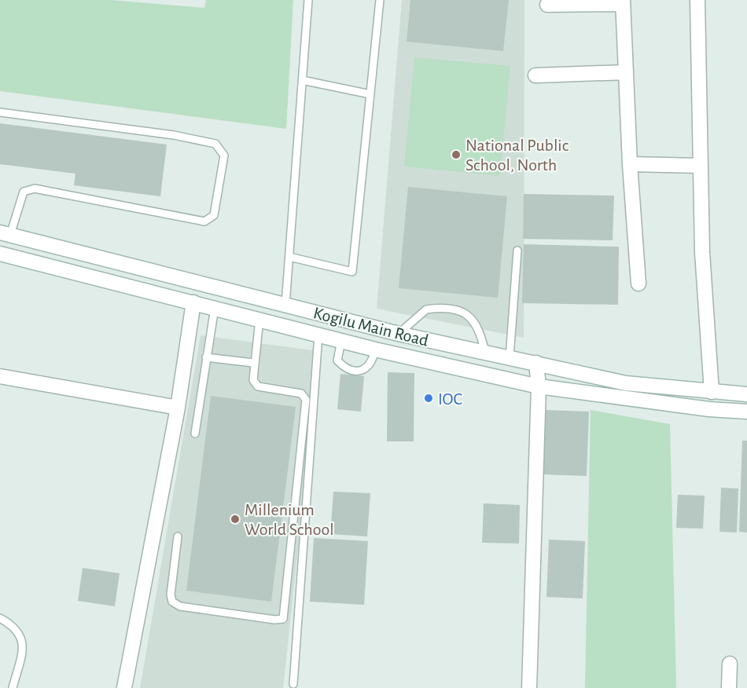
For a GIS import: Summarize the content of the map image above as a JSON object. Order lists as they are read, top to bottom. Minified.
{"streets":{"street":["Kogilu Main Road"]},"places":["National Public School, North","IOC","Millenium World School"]}
